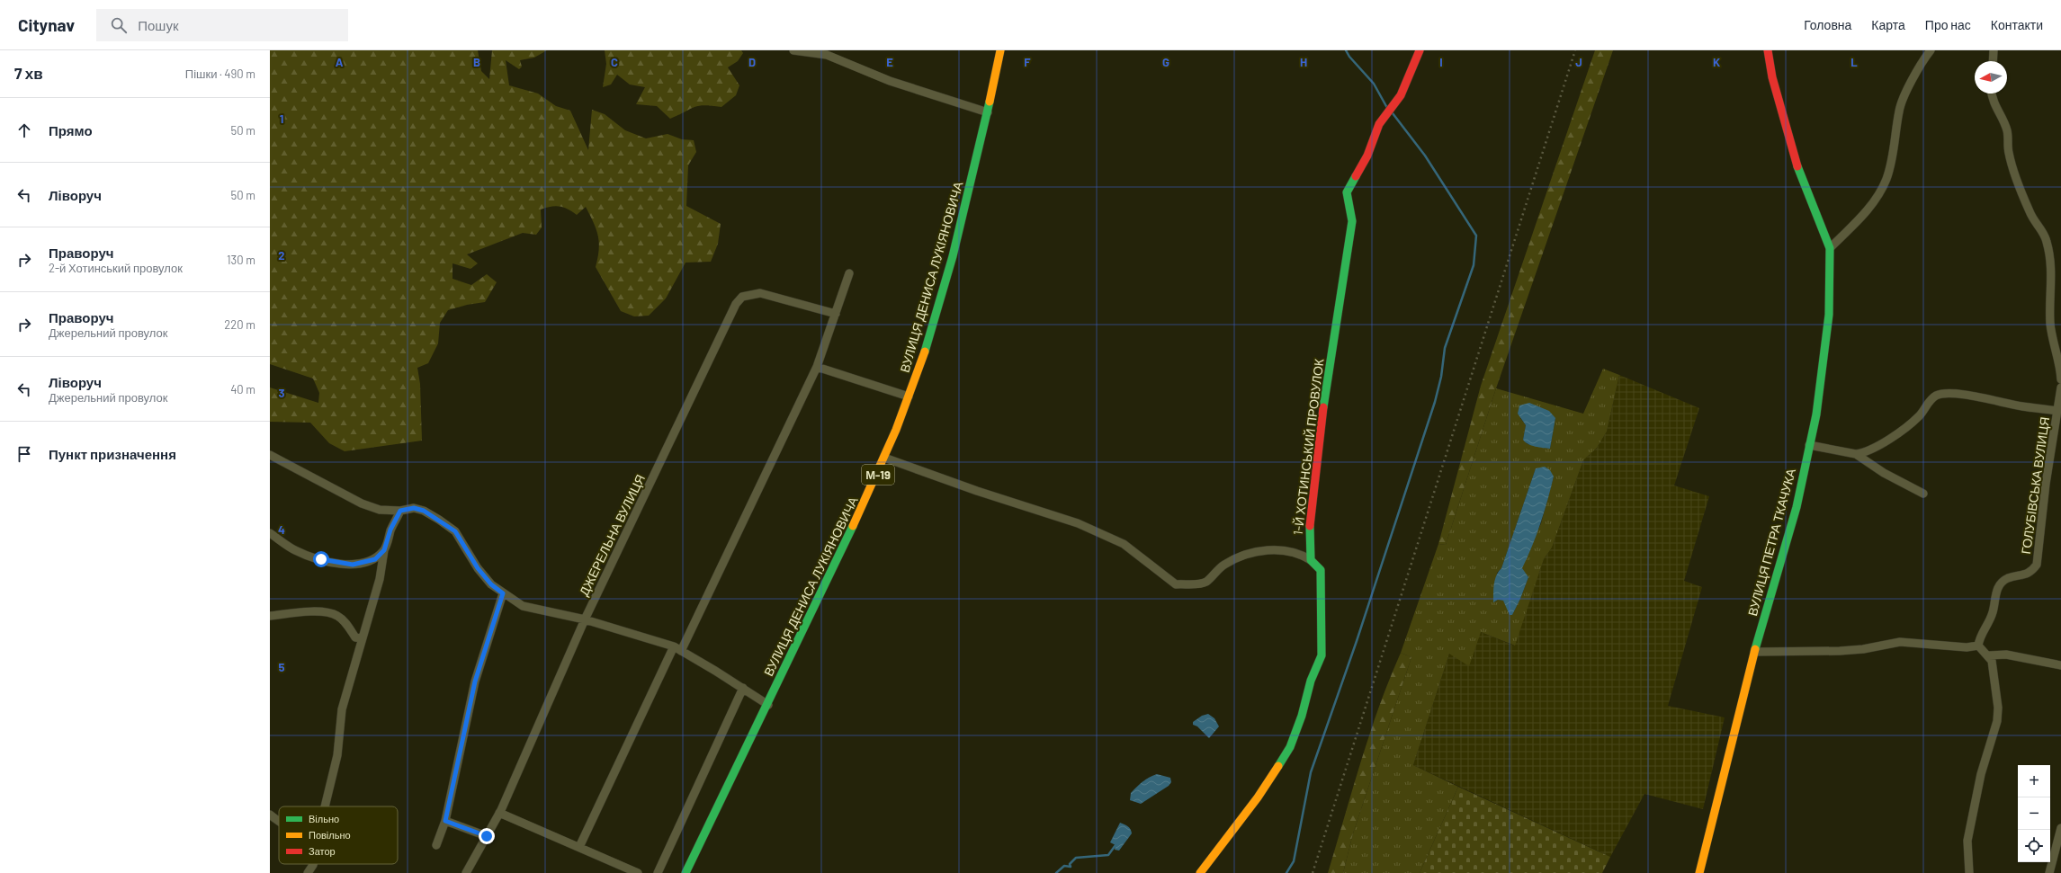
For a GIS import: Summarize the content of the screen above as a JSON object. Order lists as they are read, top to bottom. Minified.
{"streets":{"main road":["ВУЛИЦЯ ДЕНИСА ЛУКІЯНОВИЧА","1-Й ХОТИНСЬКИЙ ПРОВУЛОК","М-19","ВУЛИЦЯ ПЕТРА ТКАЧУКА"],"street":["ГОЛУБІВСЬКА ВУЛИЦЯ","ДЖЕРЕЛЬНА ВУЛИЦЯ"]},"legend":["Вільно","Повільно","Затор"],"north":"left","page":{"header":"Citynav","search":"Пошук","nav":["Головна","Карта","Про нас","Контакти"],"heading":["7 хв","Пішки · 490 m"],"list":[["Прямо","50 m"],["Ліворуч","50 m"],["Праворуч","2-й Хотинський провулок","130 m"],["Праворуч","Джерельний провулок","220 m"],["Ліворуч","Джерельний провулок","40 m"],"Пункт призначення"],"map_buttons":["+","−"]},"grid":{"columns":["A","B","C","D","E","F","G","H","I","J","K","L"],"rows":["1","2","3","4","5"]}}
